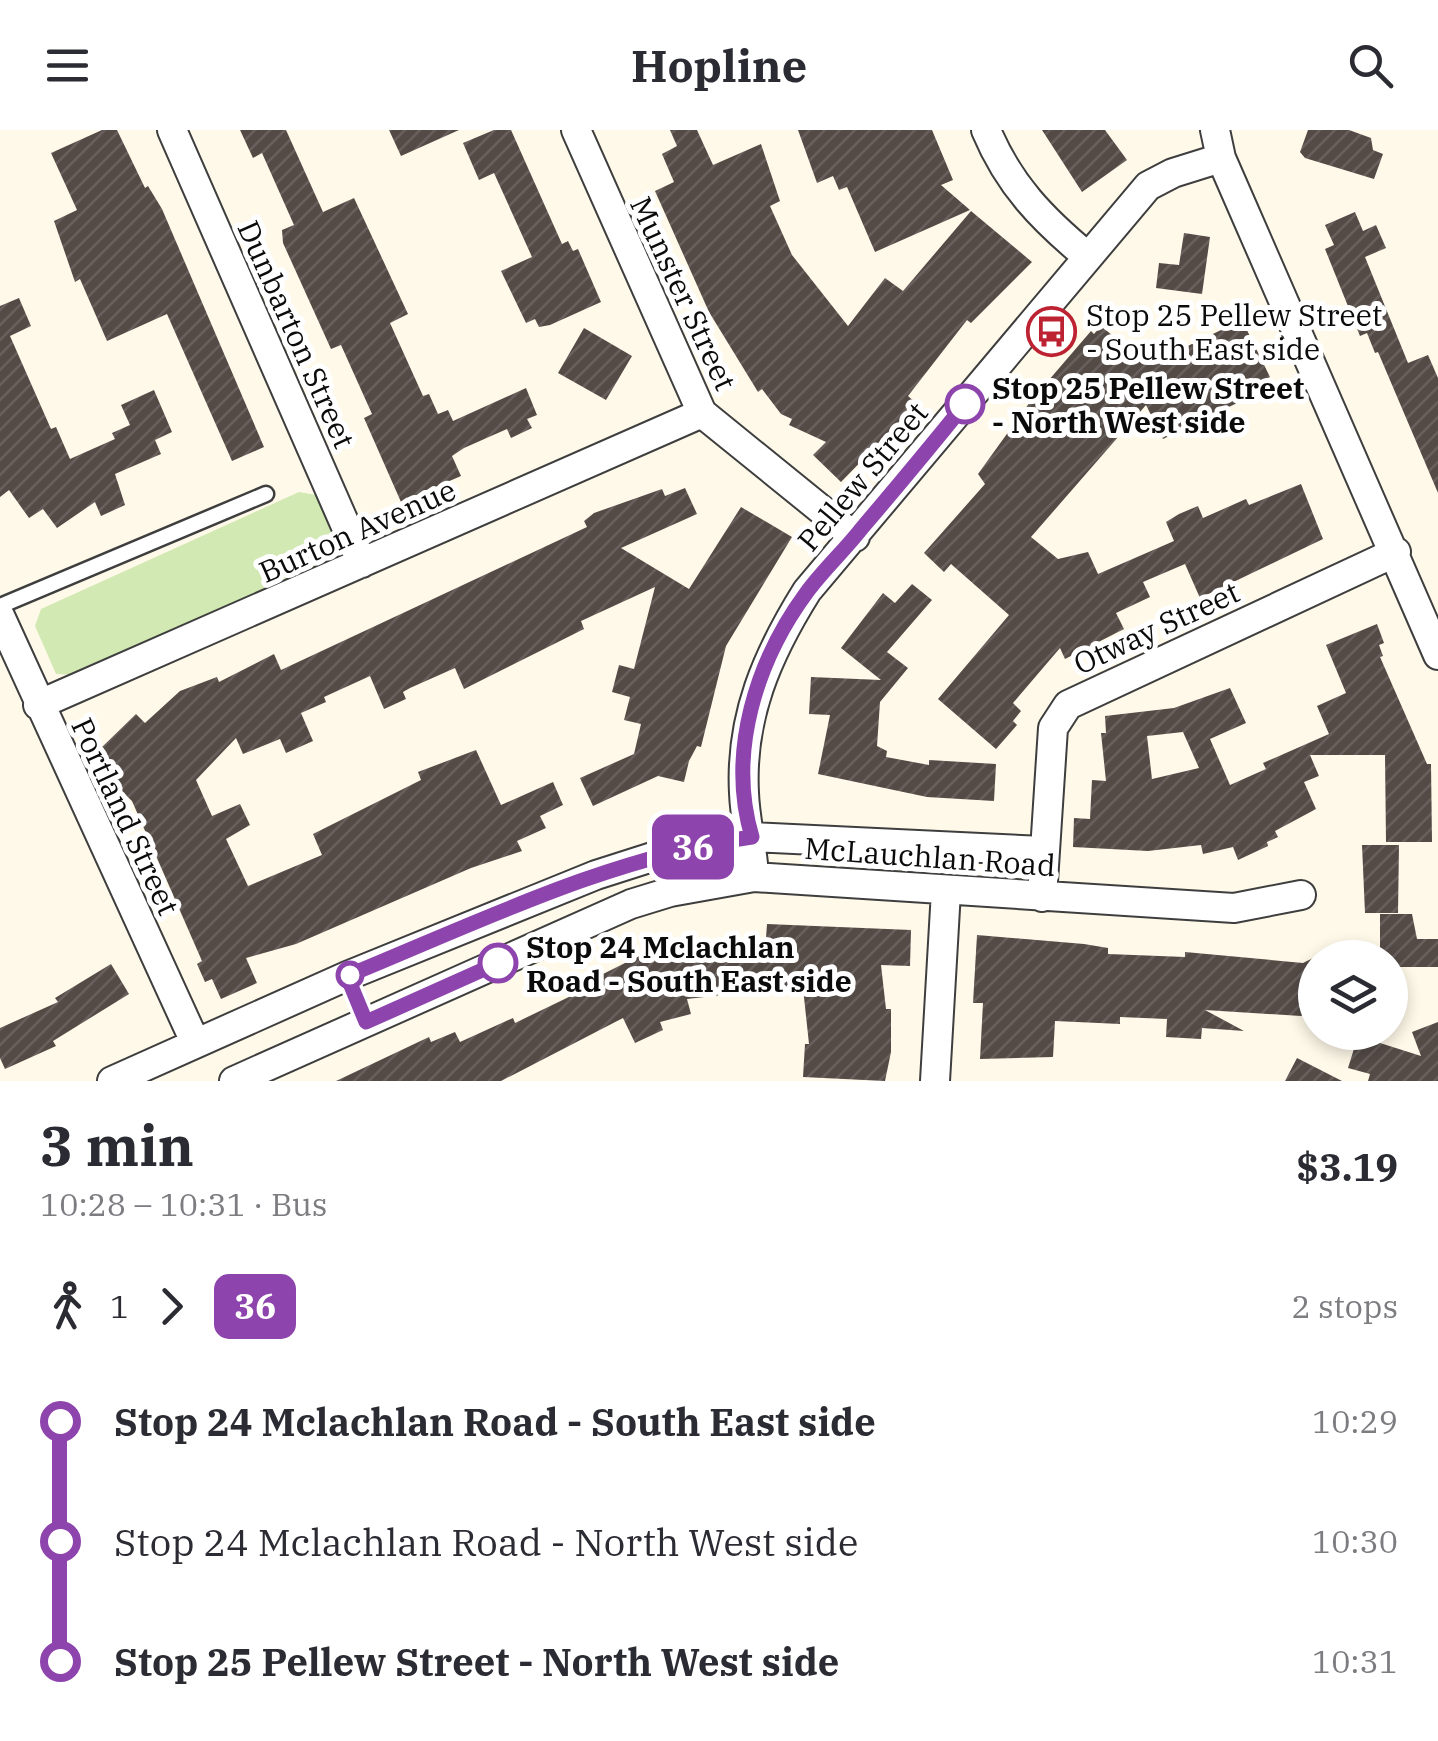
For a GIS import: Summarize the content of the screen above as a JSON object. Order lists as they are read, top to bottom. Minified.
{"streets":{"street":["Munster Street","Dunbarton Street","Pellew Street","Burton Avenue","Otway Street","Portland Street","McLauchlan Road"]},"crossings":[["Munster Street","Pellew Street"],["Munster Street","Burton Avenue"],["Dunbarton Street","Burton Avenue"],["Pellew Street","McLauchlan Road"],["Burton Avenue","Portland Street"],["Otway Street","McLauchlan Road"],["Portland Street","McLauchlan Road"]],"places":{"bus stop":["Stop 25 Pellew Street - South East side"],"other":["Stop 25 Pellew Street - North West side","Stop 24 Mclachlan Road - South East side"]},"lines":["bus line 36"],"page":{"header":"Hopline","on_map":"36","heading":["3 min","10:28 – 10:31 · Bus","$3.19"],"legs":["1","36","2 stops"],"list":[{"name":"Stop 24 Mclachlan Road - South East side","value":"10:29"},{"name":"Stop 24 Mclachlan Road - North West side","value":"10:30"},{"name":"Stop 25 Pellew Street - North West side","value":"10:31"}]}}
